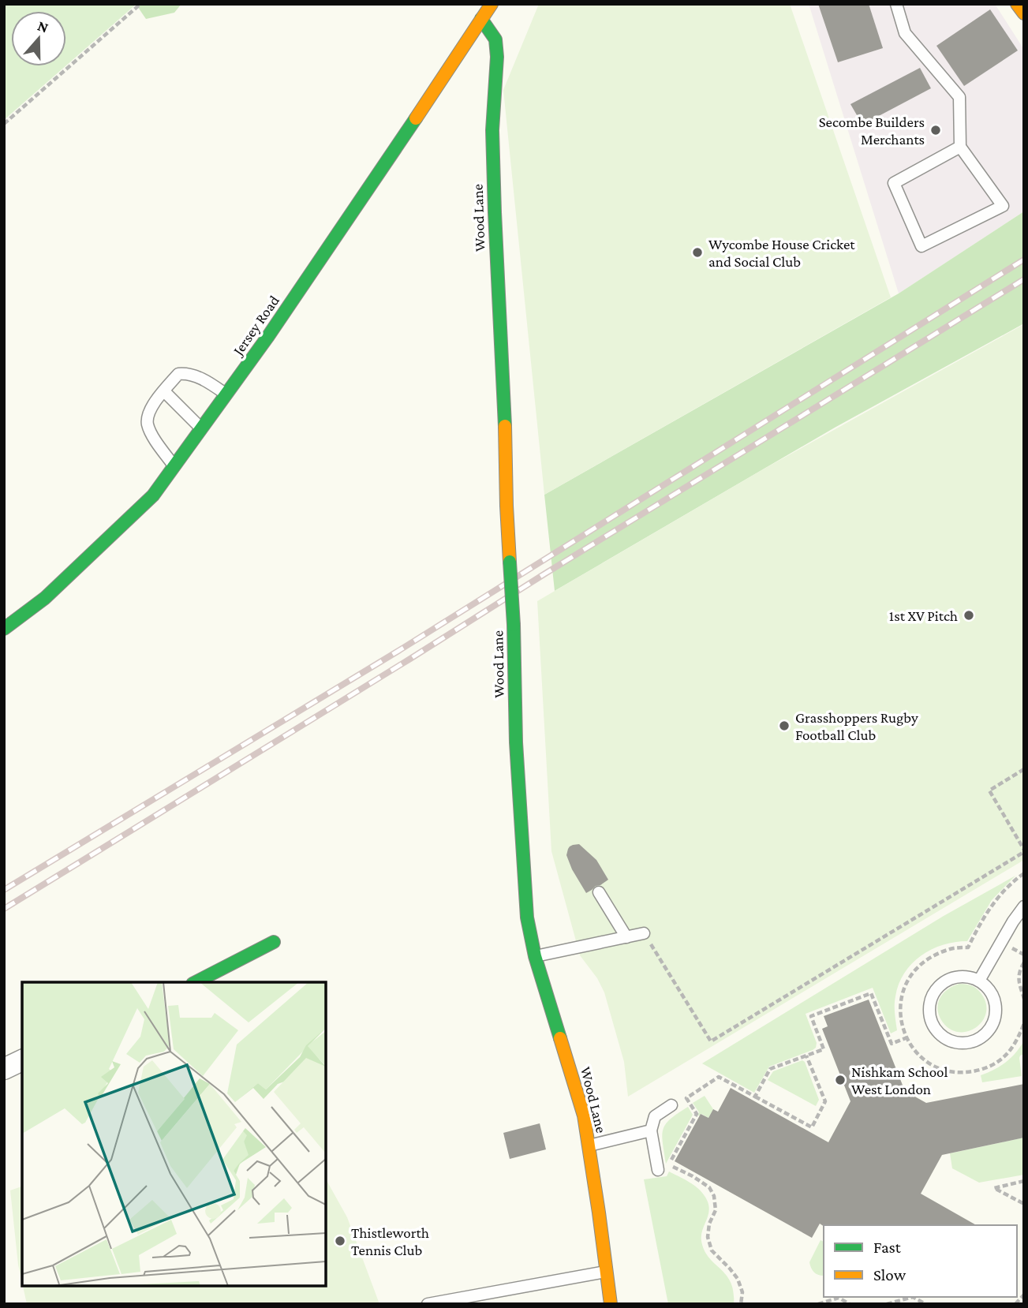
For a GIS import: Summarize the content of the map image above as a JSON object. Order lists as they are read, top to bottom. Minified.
{"streets":{"street":["Wood Lane","Jersey Road"]},"crossings":[["Wood Lane","Jersey Road"]],"places":["Secombe Builders Merchants","Wycombe House Cricket and Social Club","1st XV Pitch","Grasshoppers Rugby Football Club","Nishkam School West London","Thistleworth Tennis Club"],"legend":["Fast","Slow"],"north":"top"}
